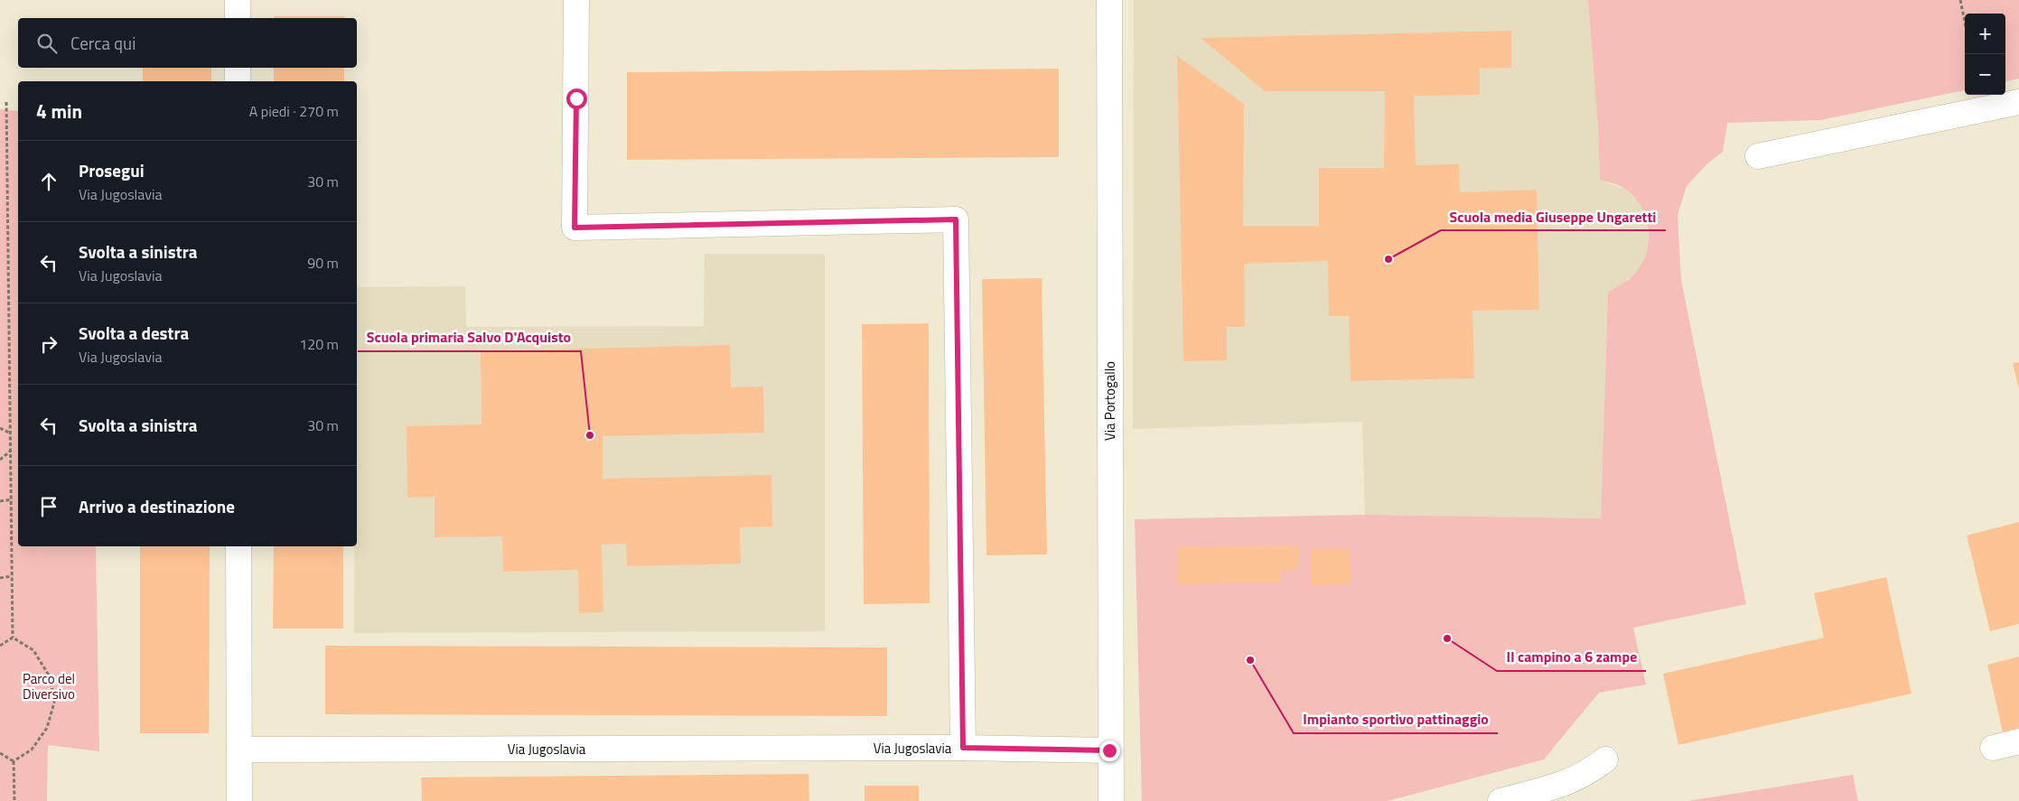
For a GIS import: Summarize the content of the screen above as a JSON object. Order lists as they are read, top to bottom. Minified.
{"streets":{"street":["Via Portogallo","Via Jugoslavia"]},"parks":["Parco del Diversivo"],"places":["Scuola media Giuseppe Ungaretti","Scuola primaria Salvo D'Acquisto","Il campino a 6 zampe","Impianto sportivo pattinaggio"],"page":{"map_buttons":["+","−"],"search":"Cerca qui","heading":["4 min","A piedi · 270 m"],"list":[["Prosegui","Via Jugoslavia","30 m"],["Svolta a sinistra","Via Jugoslavia","90 m"],["Svolta a destra","Via Jugoslavia","120 m"],["Svolta a sinistra","30 m"],"Arrivo a destinazione"]}}
